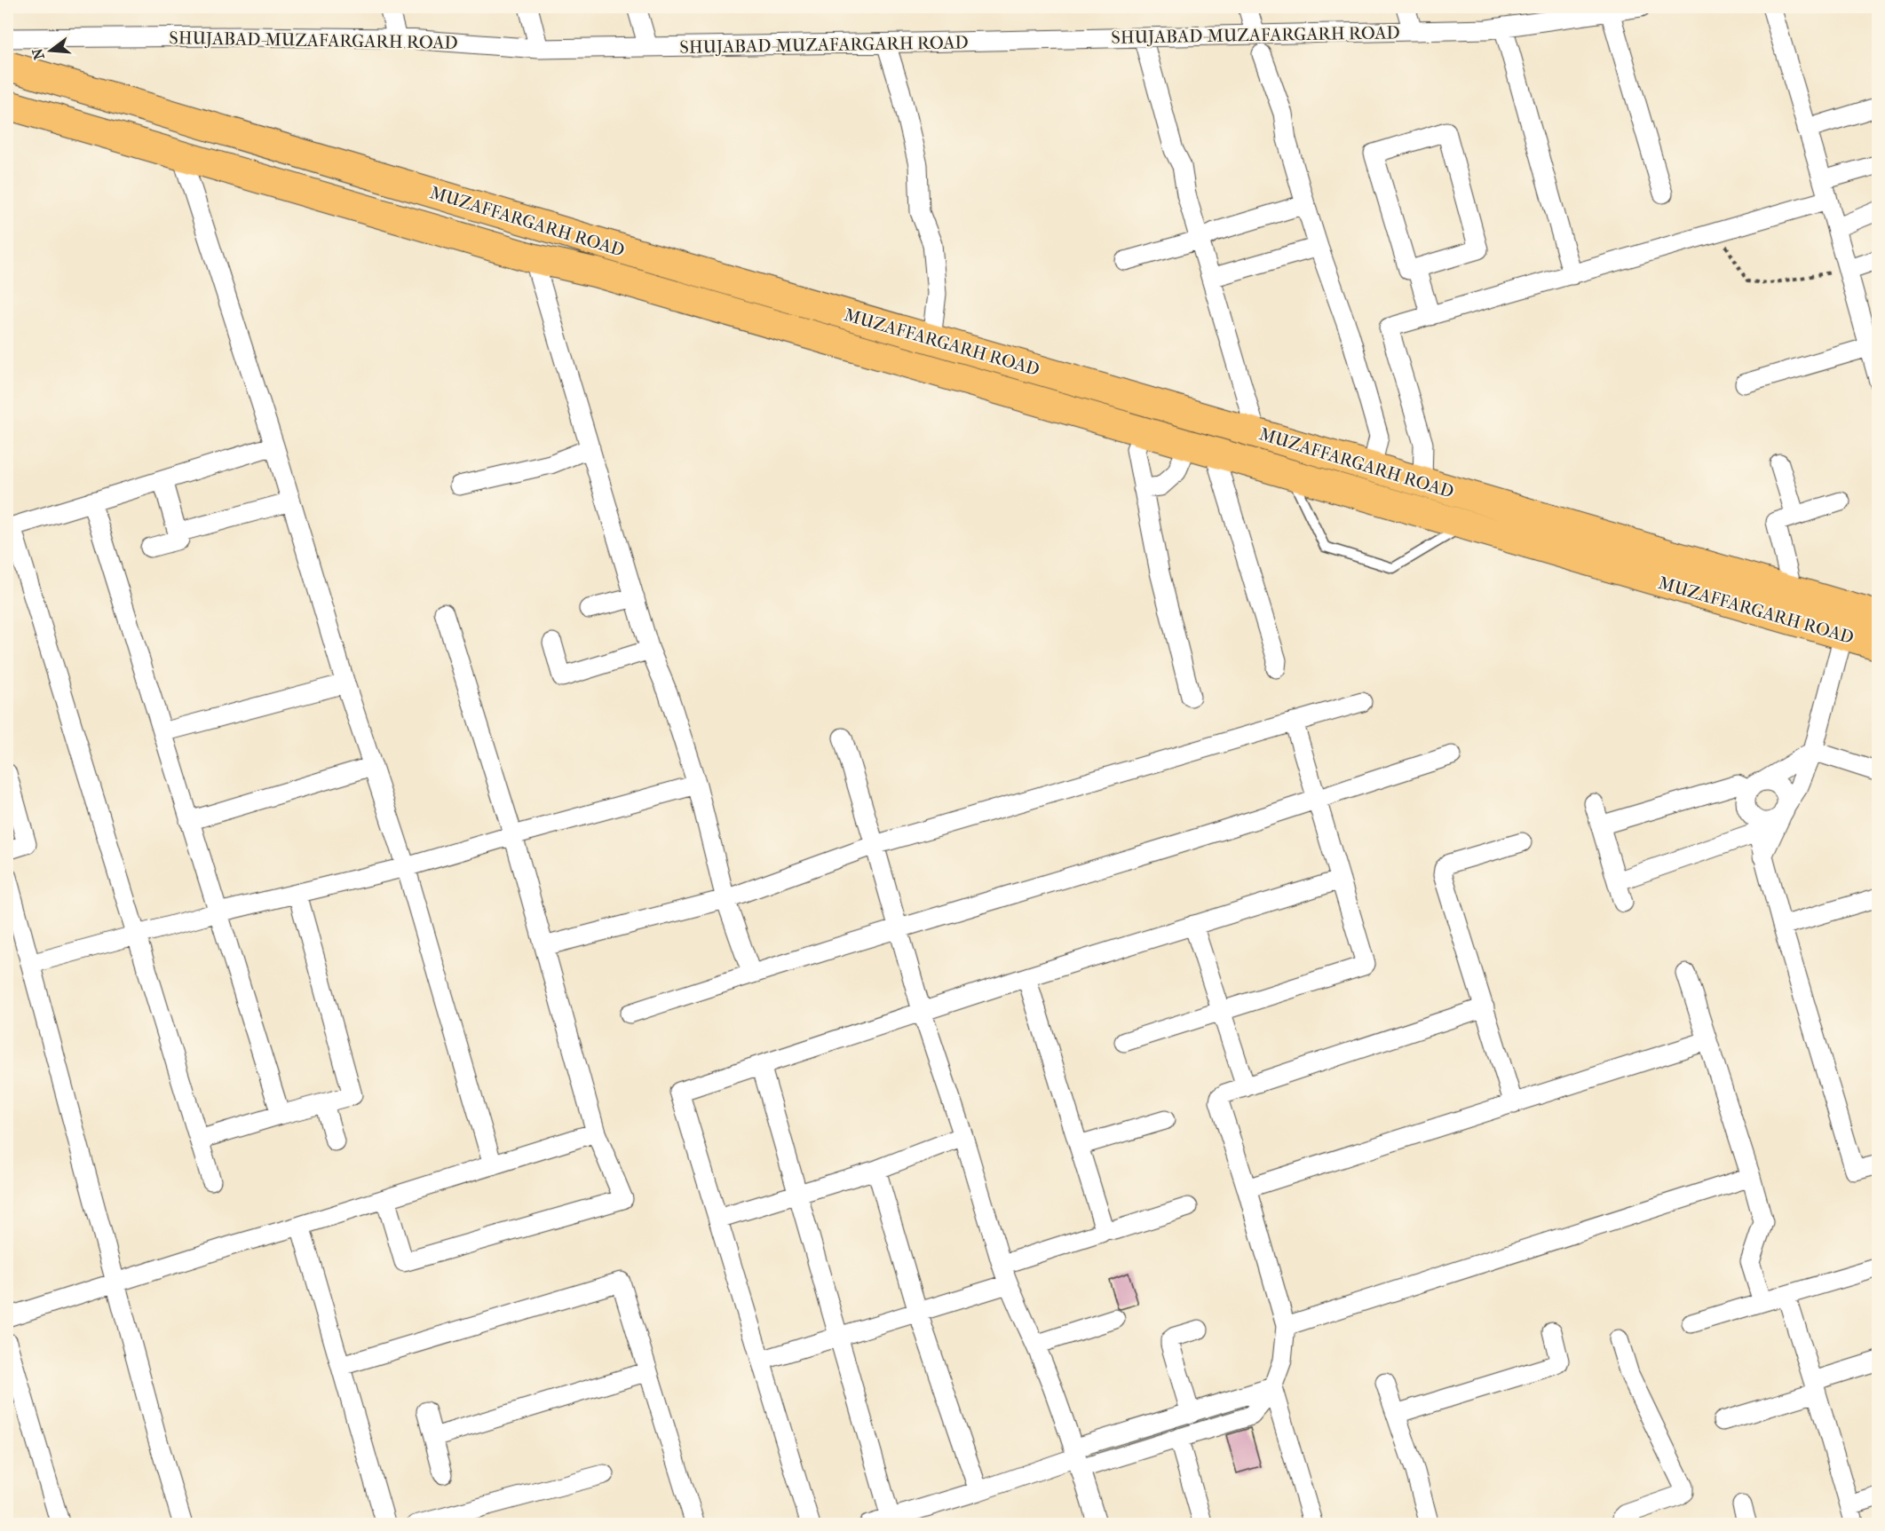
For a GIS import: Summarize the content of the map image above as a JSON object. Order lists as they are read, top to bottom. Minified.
{"streets":{"main road":["MUZAFFARGARH ROAD"],"street":["SHUJABAD-MUZAFARGARH ROAD"]},"north":"left"}
